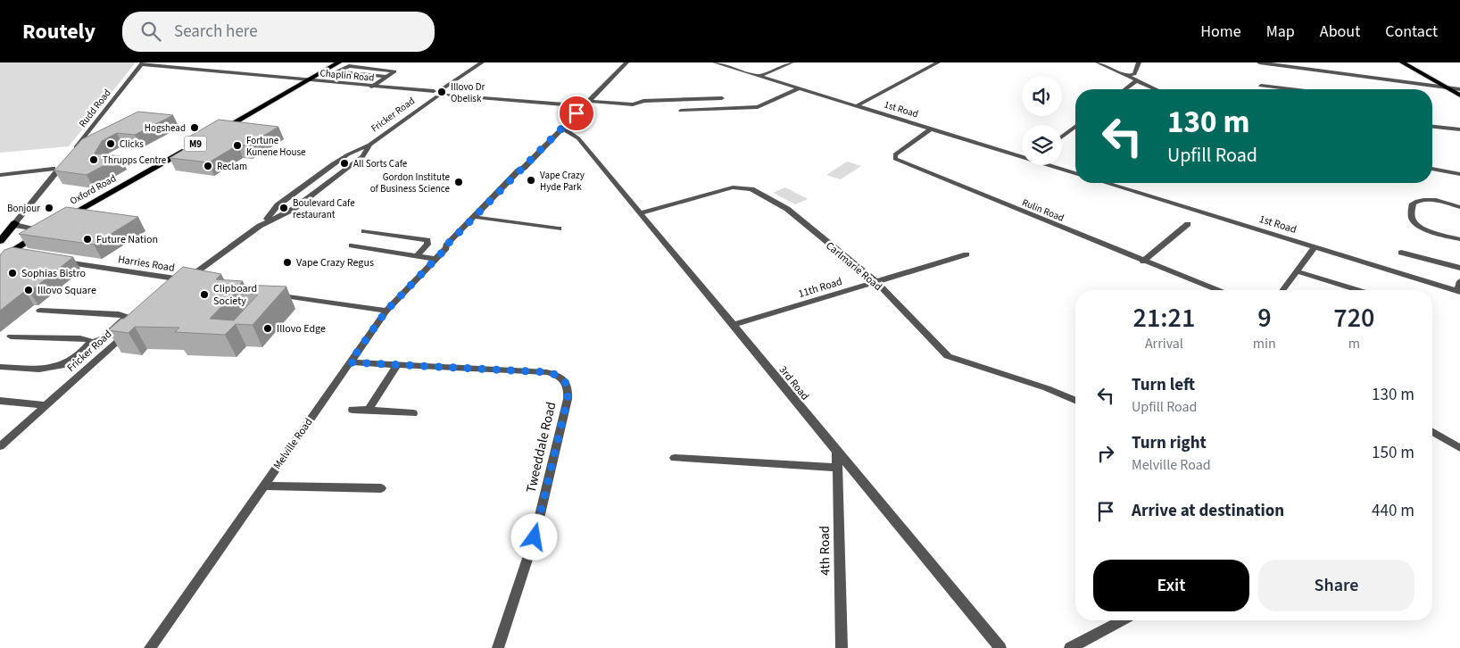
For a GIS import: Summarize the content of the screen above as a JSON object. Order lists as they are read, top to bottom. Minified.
{"streets":{"main road":["M9","Oxford Road"],"street":["Chaplin Road","Rudd Road","1st Road","Fricker Road","Rulin Road","Harries Road","Carlmarie Road","11th Road","3rd Road","Melville Road","Tweeddale Road","4th Road"]},"crossings":[["Chaplin Road","Rudd Road"],["Chaplin Road","Fricker Road"],["Chaplin Road","M9"],["1st Road","Rulin Road"],["Fricker Road","Harries Road"],["Carlmarie Road","11th Road"],["Carlmarie Road","3rd Road"],["11th Road","3rd Road"],["3rd Road","Melville Road"],["3rd Road","4th Road"]],"places":["Illovo Dr Obelisk","Hogshead","Clicks","Fortune Kunene House","Thrupps Centre","All Sorts Cafe","Reclam","Vape Crazy Hyde Park","Gordon Institute of Business Science","Bonjour","Boulevard Cafe restaurant","Future Nation","Vape Crazy Regus","Sophias Bistro","Illovo Square","Clipboard Society","Illovo Edge"],"page":{"header":"Routely","search":"Search here","nav":["Home","Map","About","Contact"],"turn":["130 m","Upfill Road"],"eta":["21:21","Arrival","9","min","720","m"],"list":[{"name":"Turn left","note":"Upfill Road","value":"130 m"},{"name":"Turn right","note":"Melville Road","value":"150 m"},{"name":"Arrive at destination","value":"440 m"}],"buttons":["Exit","Share"]}}
